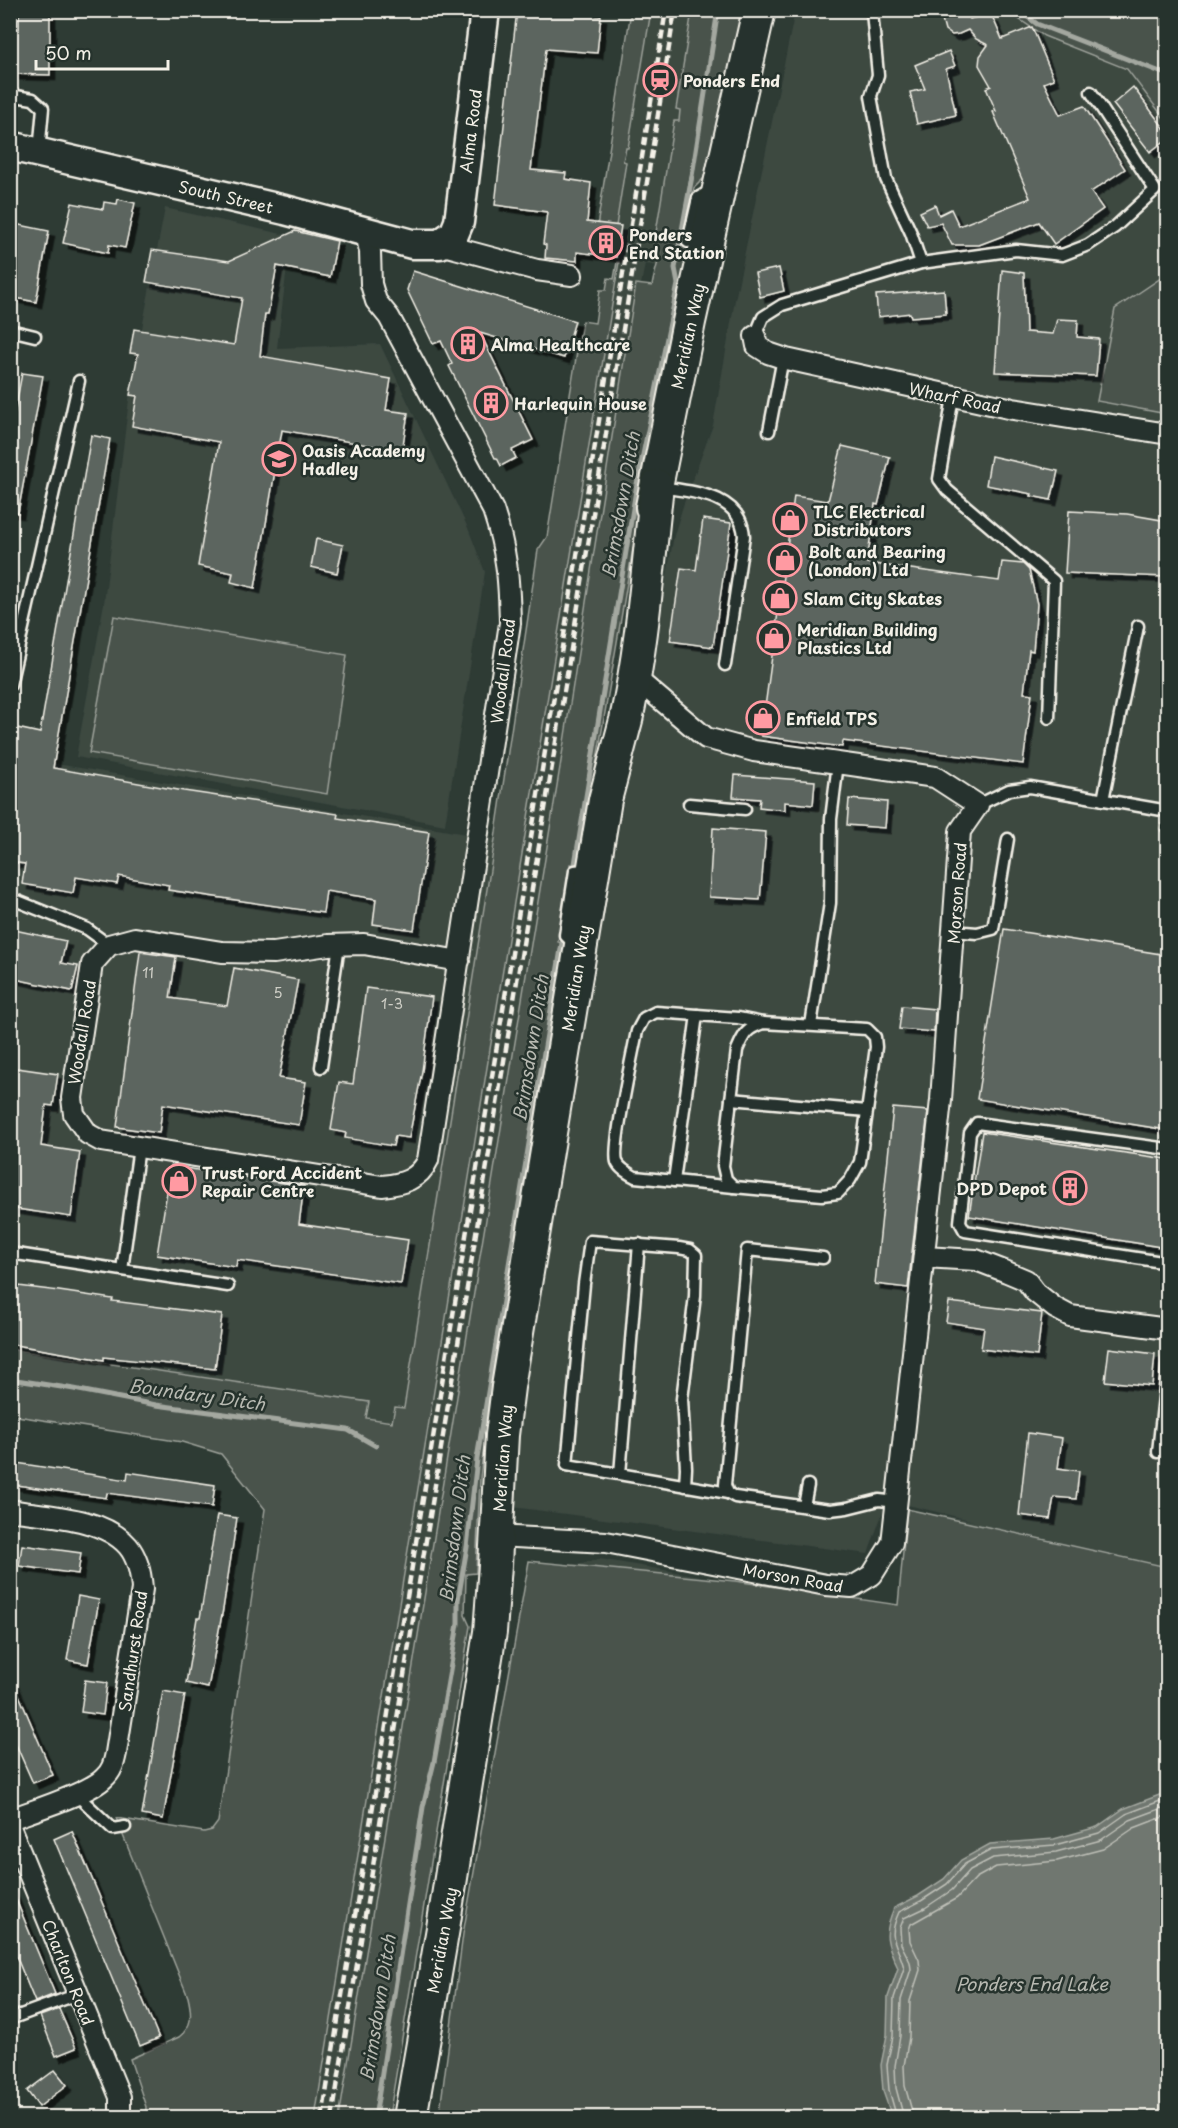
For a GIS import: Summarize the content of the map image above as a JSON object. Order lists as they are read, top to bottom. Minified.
{"streets":{"main road":["Meridian Way"],"street":["Alma Road","South Street","Wharf Road","Woodall Road","Morson Road","Sandhurst Road","Charlton Road"]},"crossings":[["Alma Road","South Street"],["South Street","Woodall Road"],["Meridian Way","Morson Road"]],"water":["Brimsdown Ditch","Boundary Ditch","Ponders End Lake"],"places":{"station":["Ponders End"],"building":["Ponders End Station","Alma Healthcare","Harlequin House","DPD Depot"],"school or university":["Oasis Academy Hadley"],"shop":["TLC Electrical Distributors","Bolt and Bearing (London) Ltd","Slam City Skates","Meridian Building Plastics Ltd","Enfield TPS","Trust Ford Accident Repair Centre"]},"house_numbers":["11","5","1-3"],"scale_bar":"50 m"}
